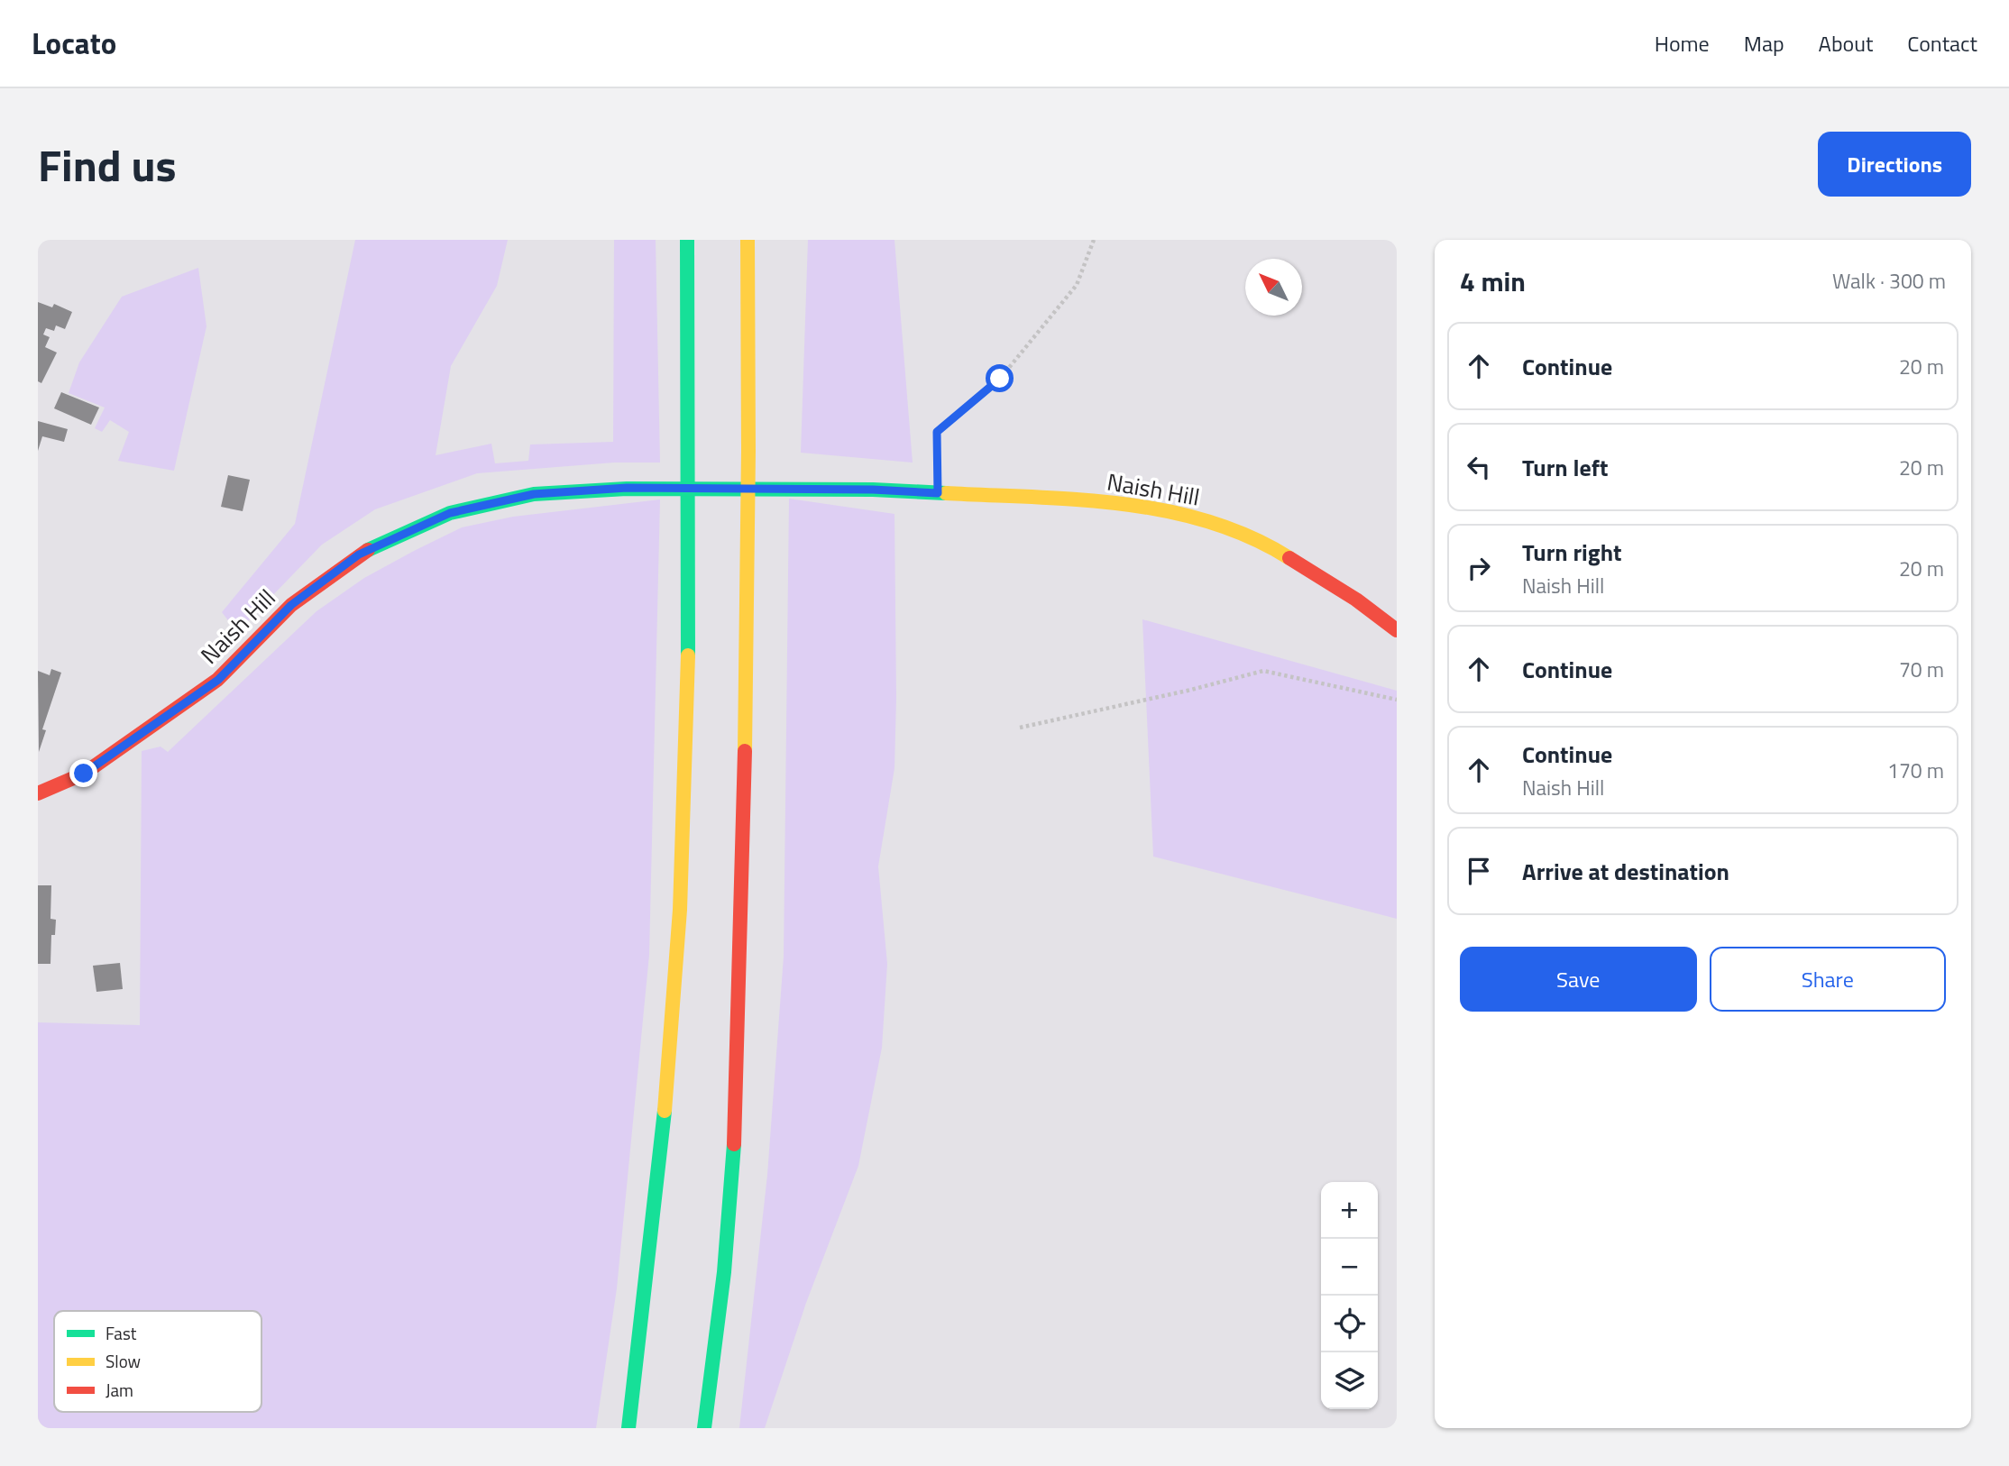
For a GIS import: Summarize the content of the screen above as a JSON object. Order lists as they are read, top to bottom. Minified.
{"streets":{"main road":["Naish Hill"]},"legend":["Fast","Slow","Jam"],"north":"top left","page":{"header":"Locato","nav":["Home","Map","About","Contact"],"title":"Find us","buttons":["Directions",["Save","Share"]],"heading":["4 min","Walk · 300 m"],"list":[["Continue","20 m"],["Turn left","20 m"],["Turn right","Naish Hill","20 m"],["Continue","70 m"],["Continue","Naish Hill","170 m"],"Arrive at destination"],"map_buttons":["+","−"]}}
